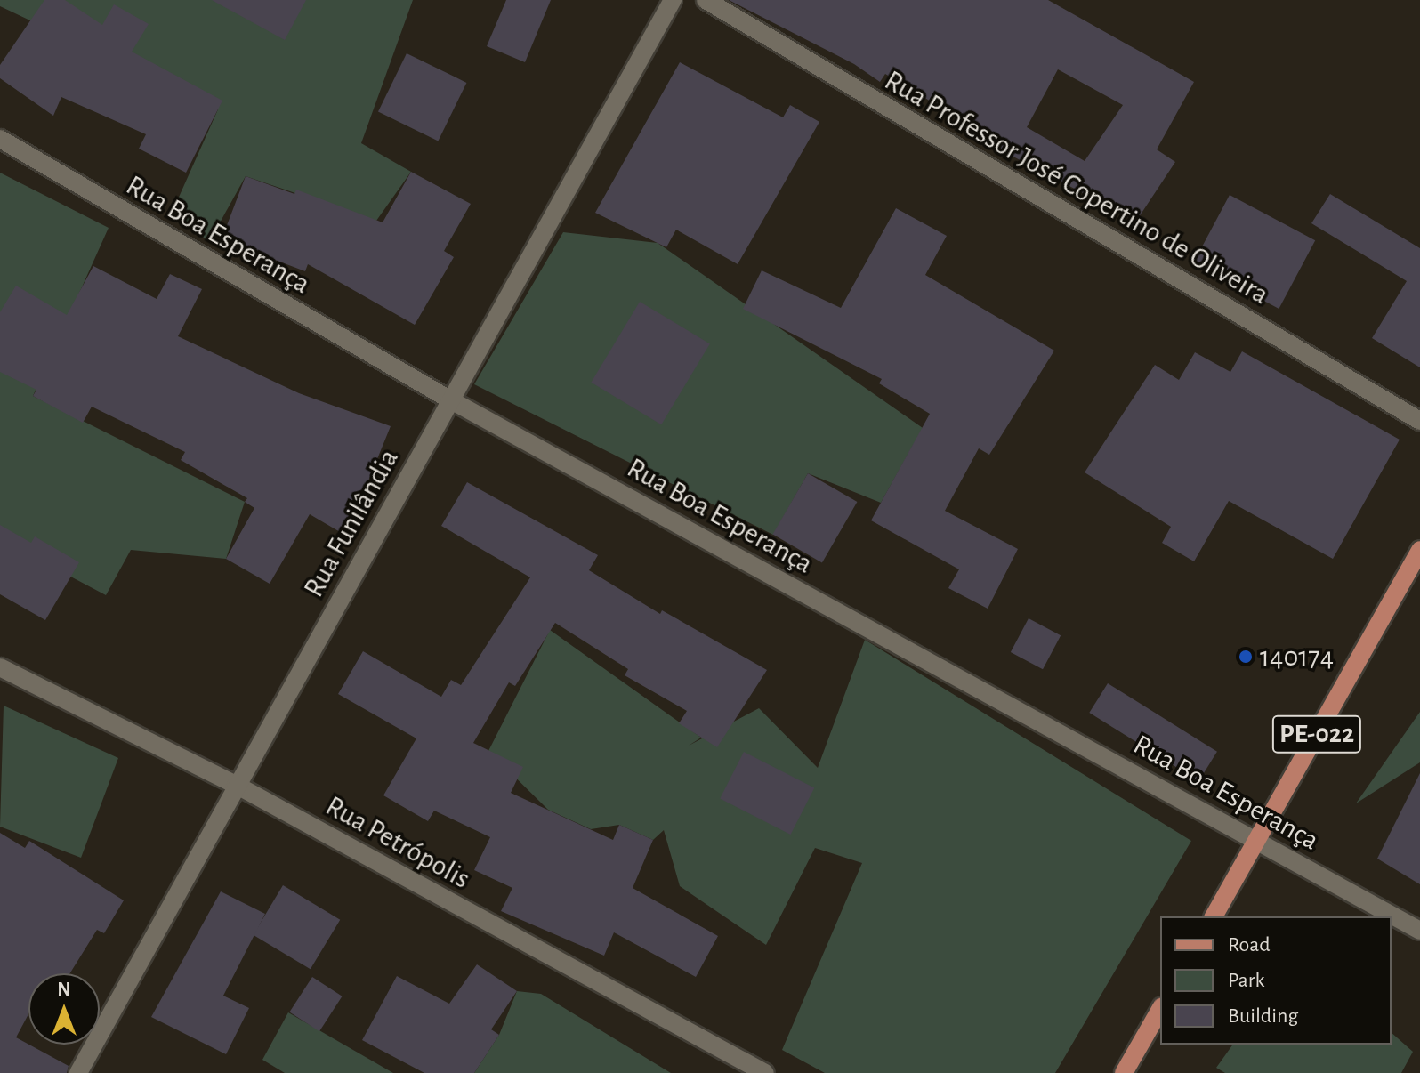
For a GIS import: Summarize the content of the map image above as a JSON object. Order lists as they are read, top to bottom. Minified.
{"streets":{"main road":["PE-022"],"street":["Rua Professor José Copertino de Oliveira","Rua Boa Esperança","Rua Funilândia","Rua Petrópolis"]},"crossings":[["Rua Boa Esperança","Rua Funilândia"],["Rua Boa Esperança","PE-022"],["Rua Funilândia","Rua Petrópolis"]],"places":["140174"],"legend":["Road","Park","Building"],"north":"top"}
